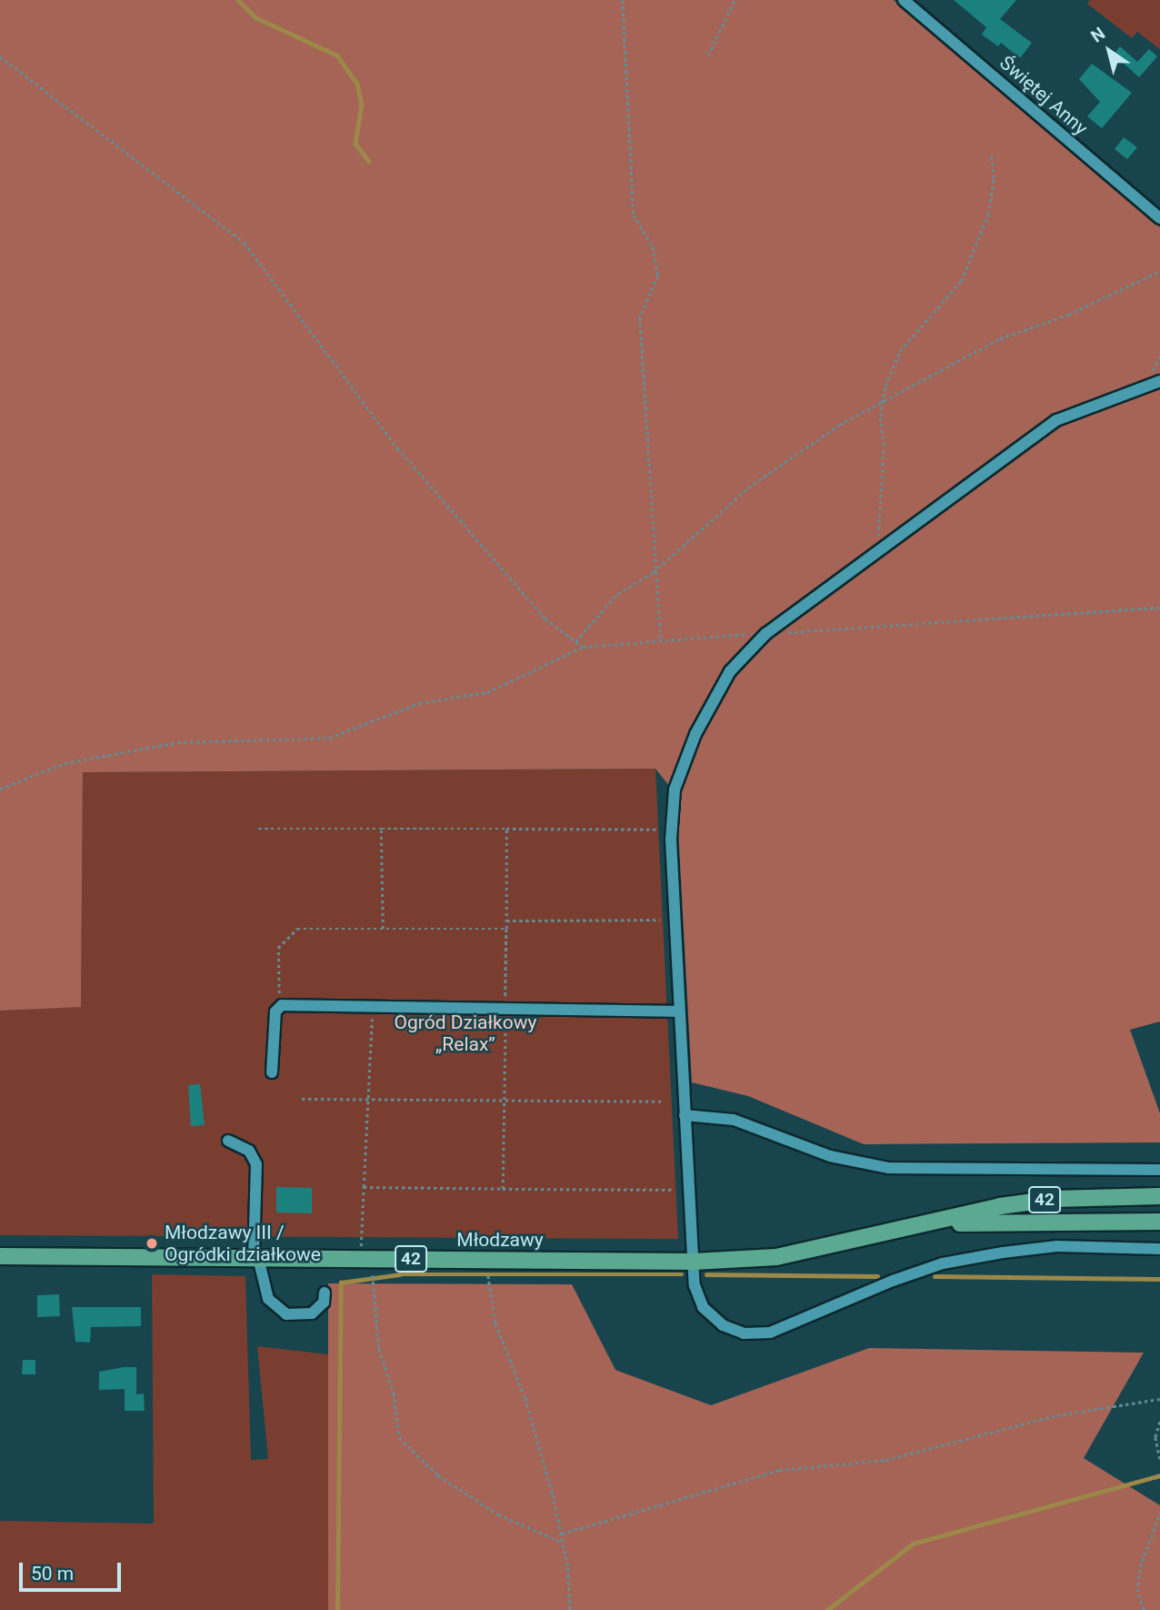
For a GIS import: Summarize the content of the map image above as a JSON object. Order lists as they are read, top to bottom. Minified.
{"streets":{"main road":["42","Młodzawy"],"street":["Świętej Anny"]},"crossings":[["42","Młodzawy"]],"parks":["Ogród Działkowy „Relax”"],"places":["Młodzawy III / Ogródki działkowe"],"scale_bar":"50 m","north":"top left"}
